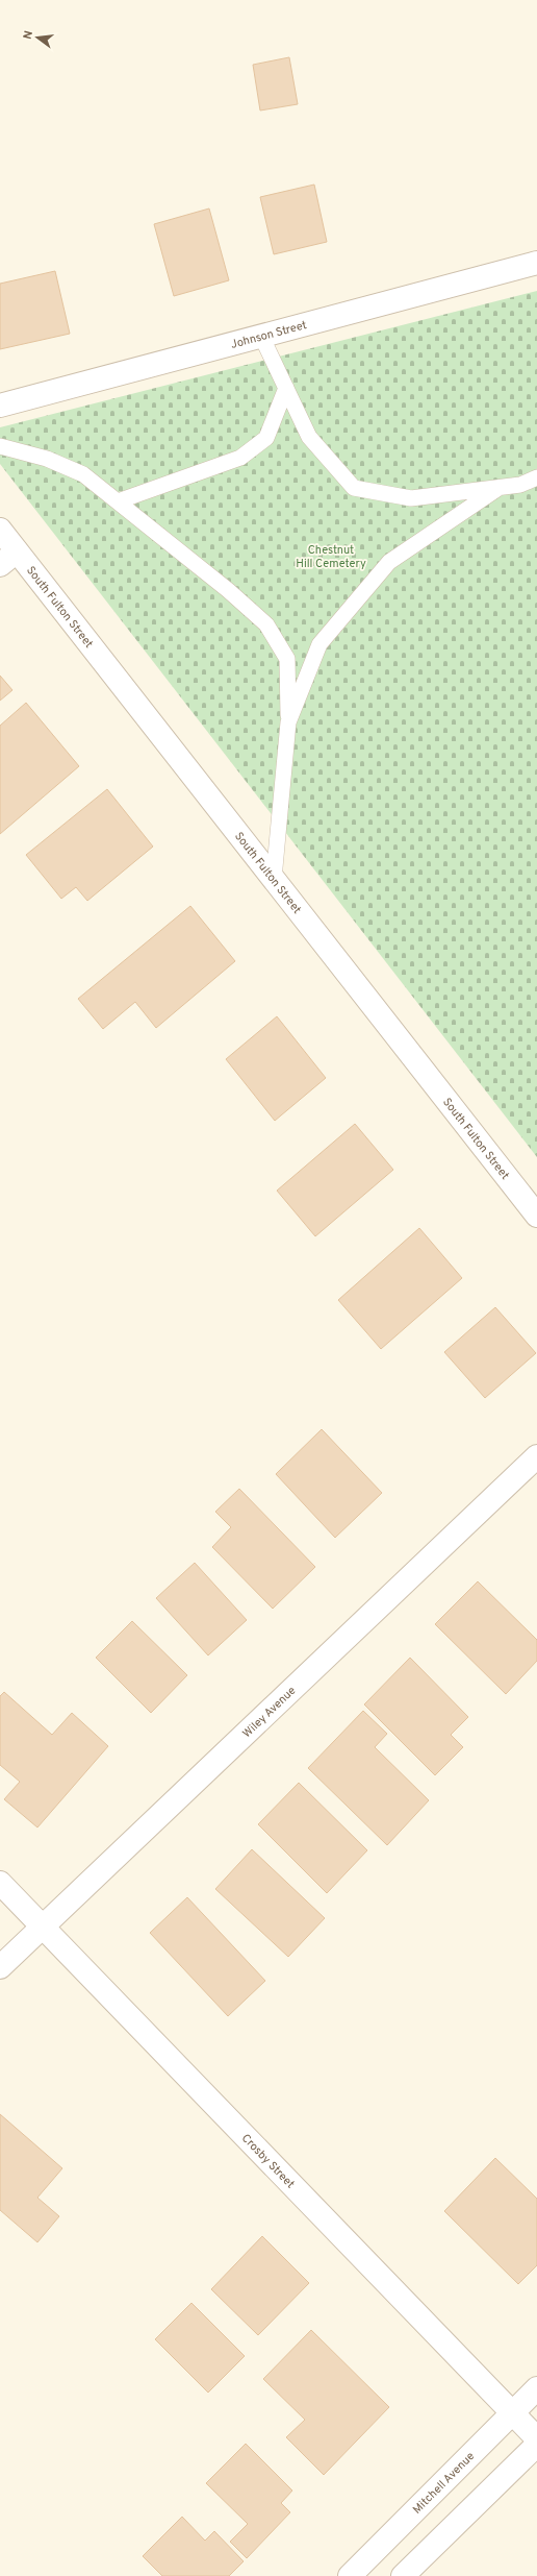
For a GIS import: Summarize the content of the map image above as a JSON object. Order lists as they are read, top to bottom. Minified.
{"streets":{"street":["Johnson Street","South Fulton Street","Wiley Avenue","Crosby Street","Mitchell Avenue"]},"crossings":[["Wiley Avenue","Crosby Street"],["Crosby Street","Mitchell Avenue"]],"parks":["Chestnut Hill Cemetery"],"north":"left"}
